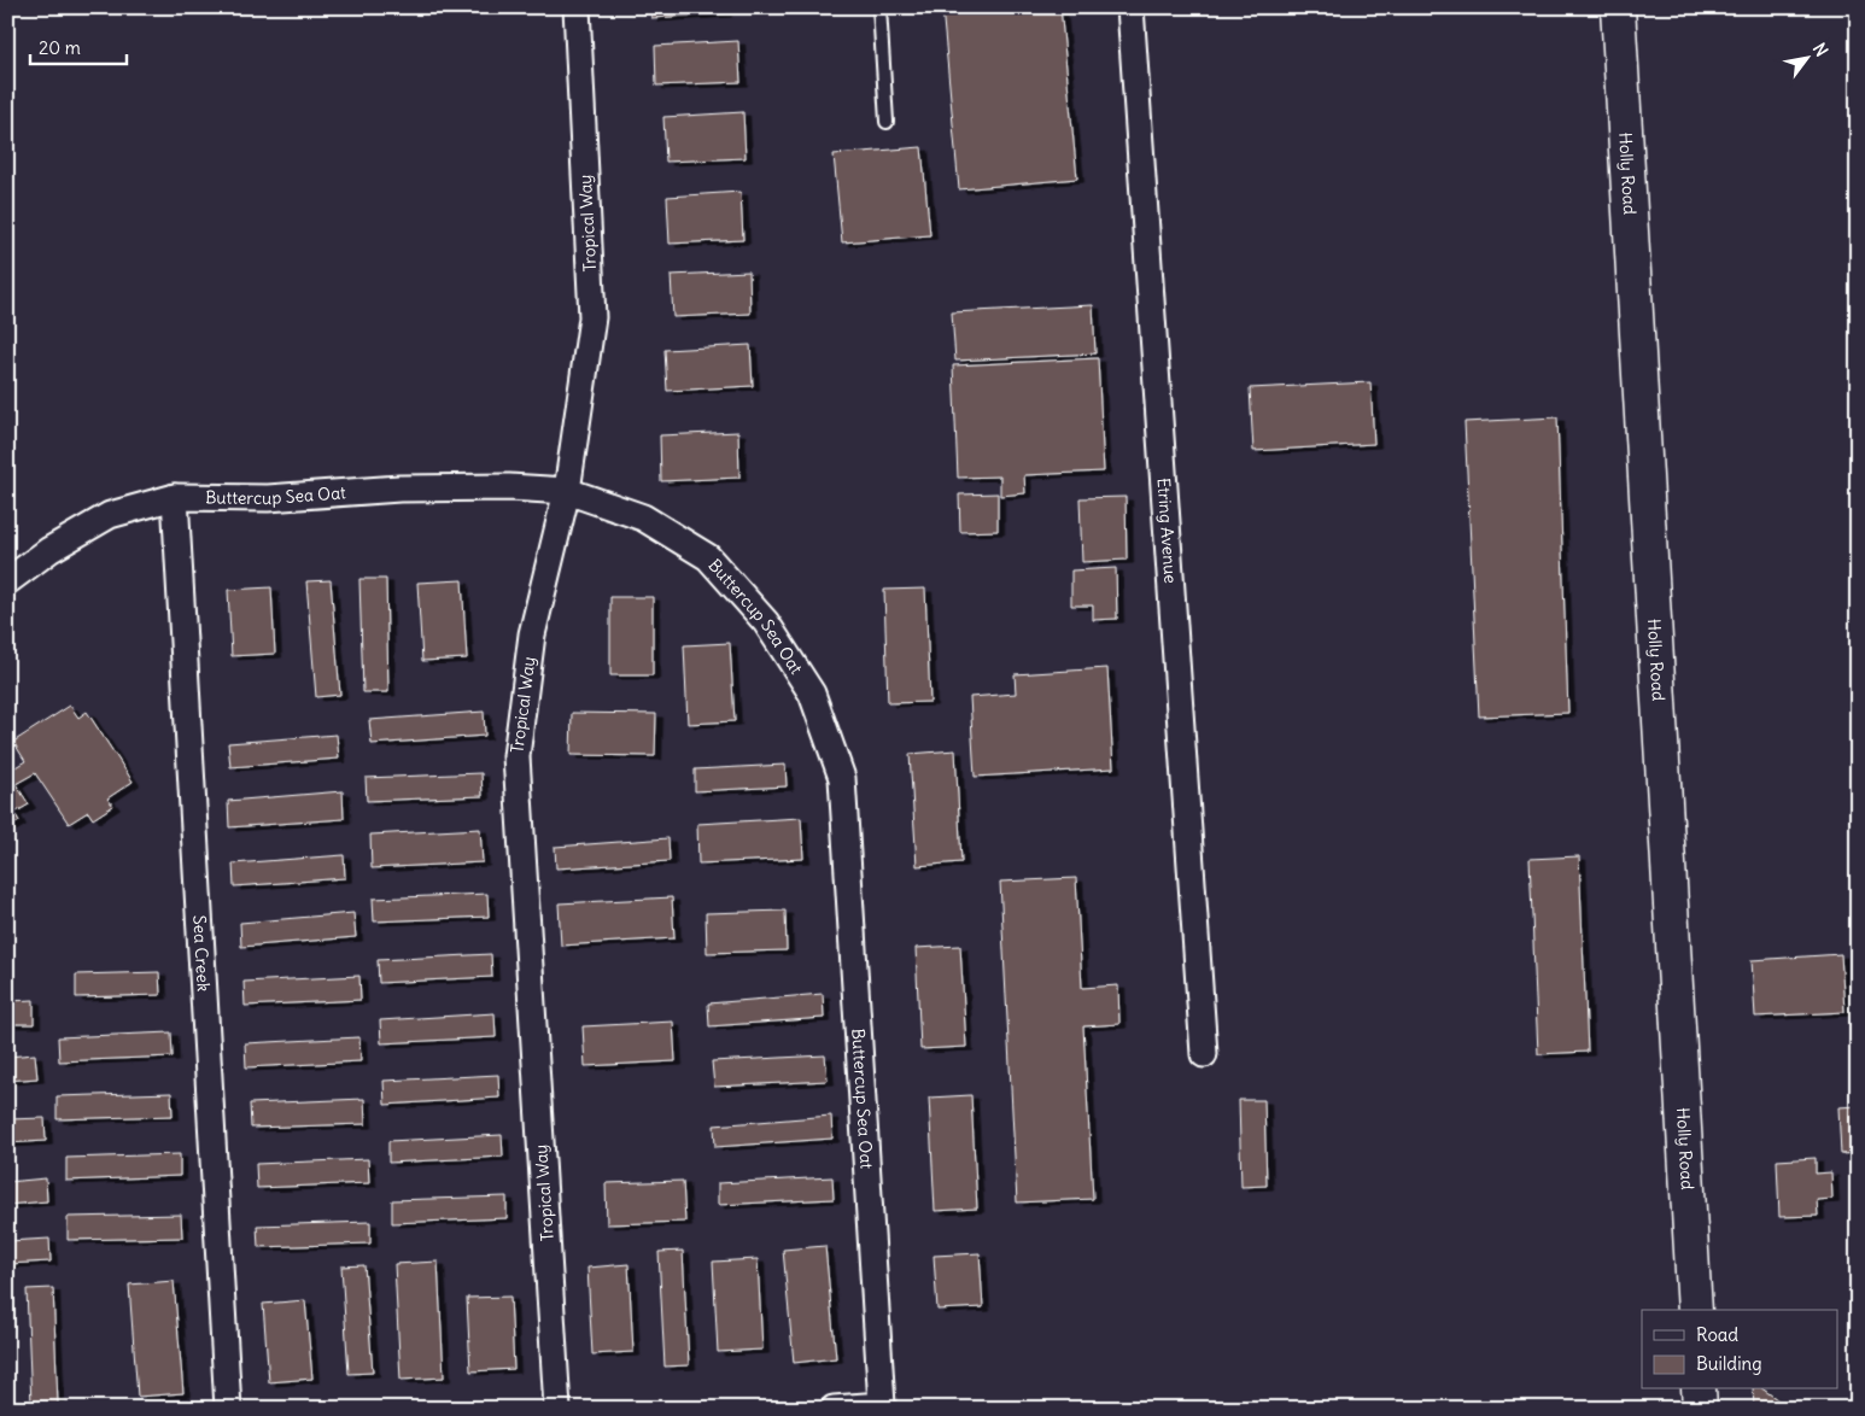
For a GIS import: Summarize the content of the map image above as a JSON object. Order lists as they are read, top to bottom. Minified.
{"streets":{"main road":["Holly Road"],"street":["Tropical Way","Buttercup Sea Oat","Etring Avenue","Sea Creek"]},"crossings":[["Tropical Way","Buttercup Sea Oat"],["Buttercup Sea Oat","Sea Creek"]],"legend":["Road","Building"],"scale_bar":"20 m","north":"top right"}
